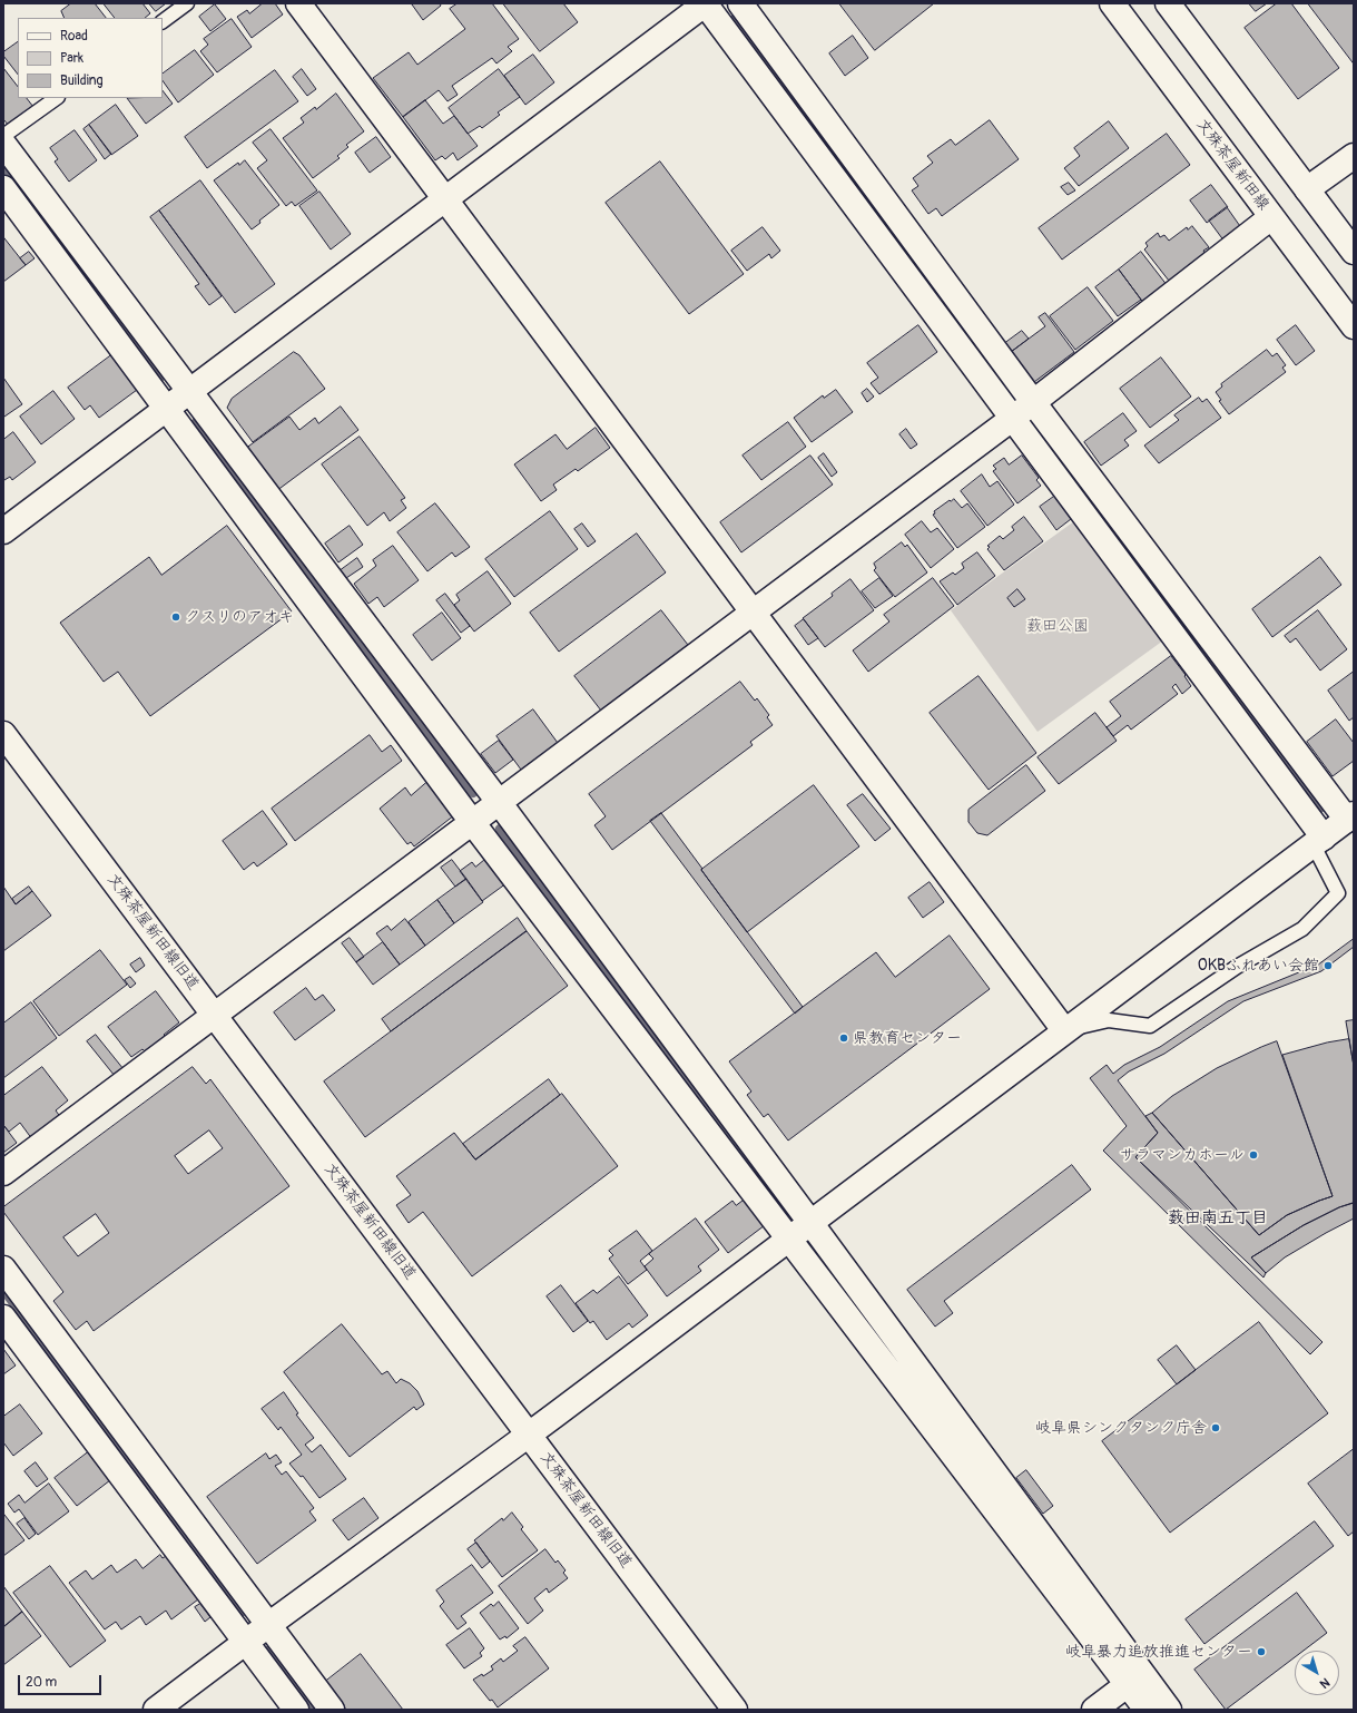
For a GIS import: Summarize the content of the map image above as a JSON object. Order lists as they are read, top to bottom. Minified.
{"streets":{"street":["文殊茶屋新田線","文殊茶屋新田線旧道"]},"districts":["薮田南五丁目"],"parks":["薮田公園"],"places":["クスリのアオキ","OKBふれあい会館","県教育センター","サラマンカホール","岐阜県シンクタンク庁舎","岐阜暴力追放推進センター"],"legend":["Road","Park","Building"],"scale_bar":"20 m","north":"bottom right"}
